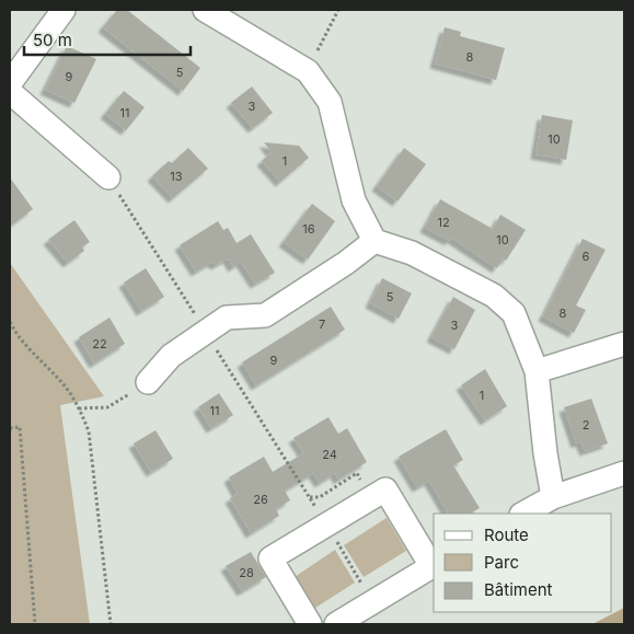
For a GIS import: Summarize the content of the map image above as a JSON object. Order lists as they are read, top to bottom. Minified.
{"house_numbers":["8","5","9","3","11","10","1","13","12","16","10","6","5","8","7","3","22","9","1","11","2","24","26","28"],"legend":["Route","Parc","Bâtiment"],"scale_bar":"50 m"}
